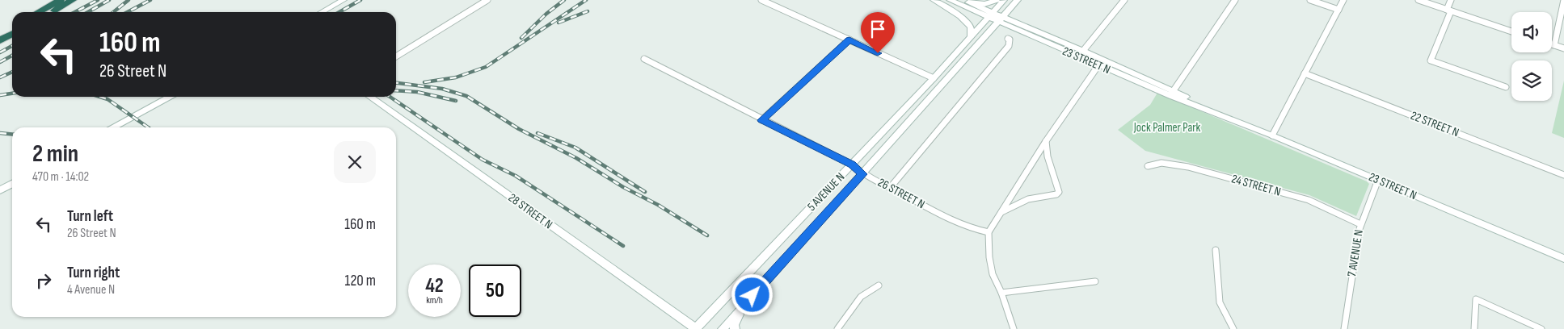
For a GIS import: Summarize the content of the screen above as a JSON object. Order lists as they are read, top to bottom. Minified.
{"streets":{"street":["23 STREET N","22 STREET N","24 STREET N","5 AVENUE N","26 STREET N","28 STREET N","7 AVENUE N"]},"crossings":[["23 STREET N","5 AVENUE N"],["23 STREET N","7 AVENUE N"],["24 STREET N","7 AVENUE N"],["5 AVENUE N","26 STREET N"],["5 AVENUE N","28 STREET N"]],"parks":["Jock Palmer Park"],"page":{"turn":["160 m","26 Street N"],"heading":["2 min","470 m · 14:02"],"list":[{"name":"Turn left","note":"26 Street N","value":"160 m"},{"name":"Turn right","note":"4 Avenue N","value":"120 m"}],"speed":"42 km/h","limit":"50"}}
